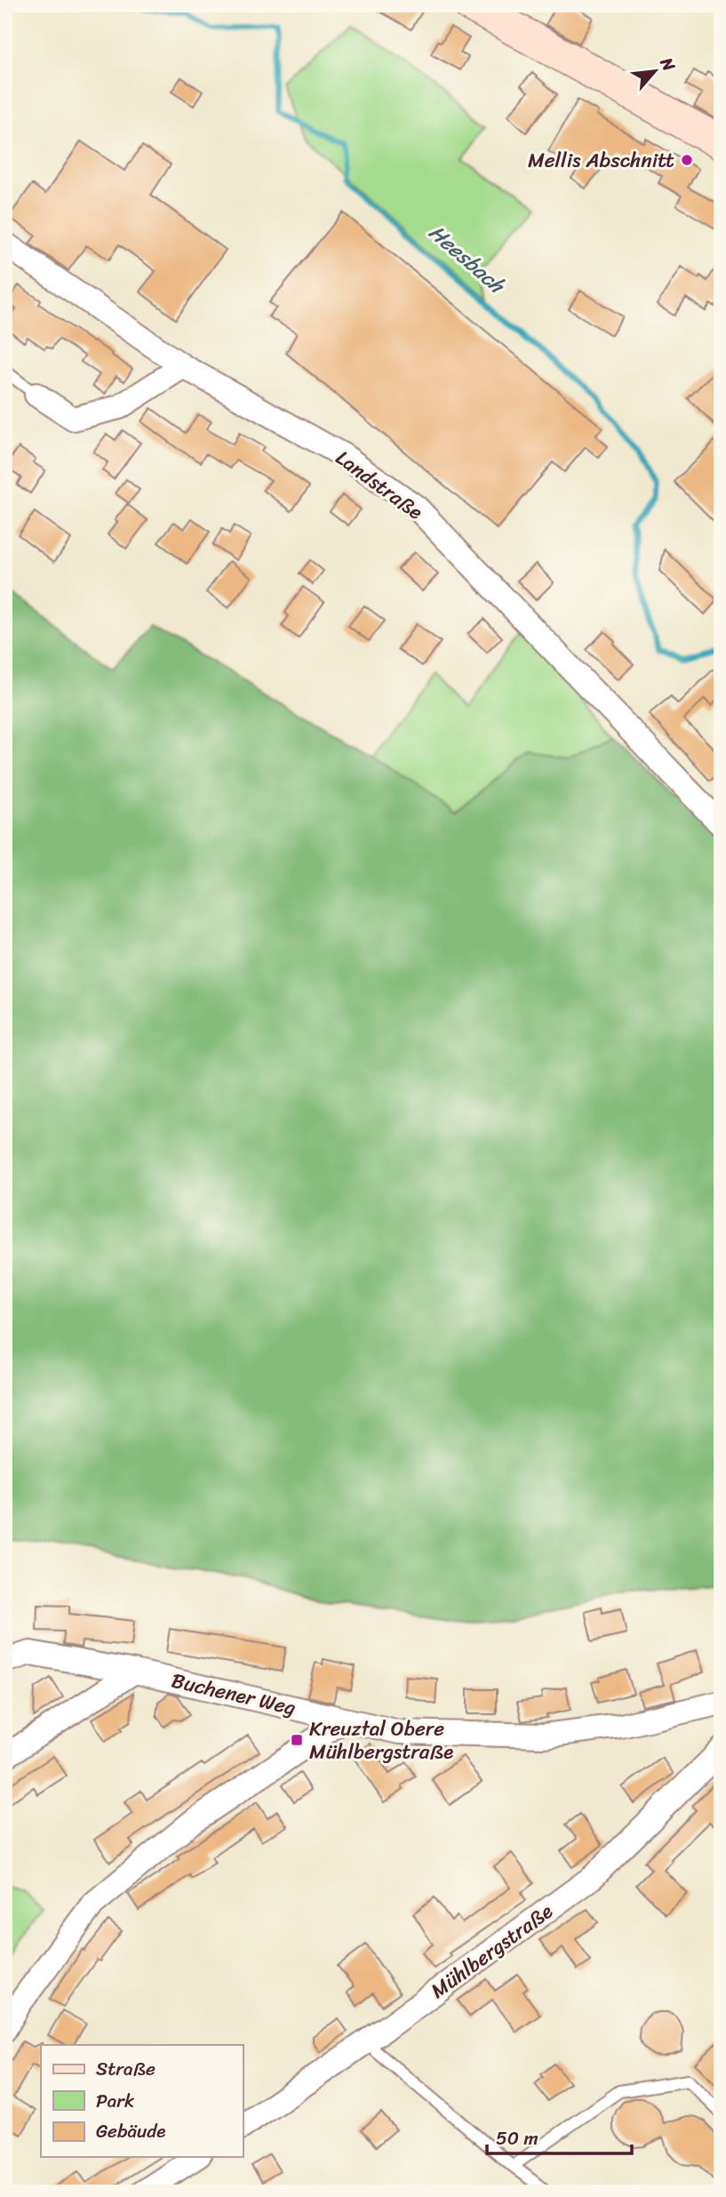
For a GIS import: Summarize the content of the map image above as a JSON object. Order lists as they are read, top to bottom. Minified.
{"streets":{"street":["Landstraße","Buchener Weg","Mühlbergstraße"]},"water":["Heesbach"],"places":{"other":["Mellis Abschnitt"],"transit":["Kreuztal Obere Mühlbergstraße"]},"legend":["Straße","Park","Gebäude"],"scale_bar":"50 m","north":"top right"}
